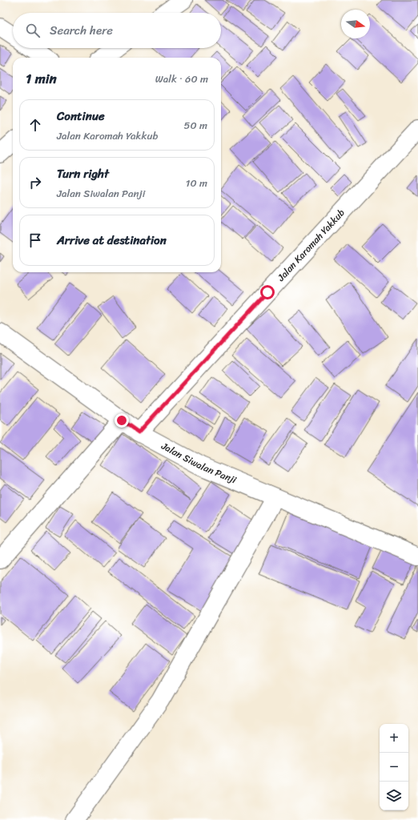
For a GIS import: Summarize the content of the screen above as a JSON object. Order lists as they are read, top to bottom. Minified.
{"streets":{"street":["Jalan Karomah Yakkub","Jalan Siwalan Panji"]},"crossings":[["Jalan Karomah Yakkub","Jalan Siwalan Panji"]],"north":"right","page":{"search":"Search here","heading":["1 min","Walk · 60 m"],"list":[["Continue","Jalan Karomah Yakkub","50 m"],["Turn right","Jalan Siwalan Panji","10 m"],"Arrive at destination"],"map_buttons":["+","−"]}}
